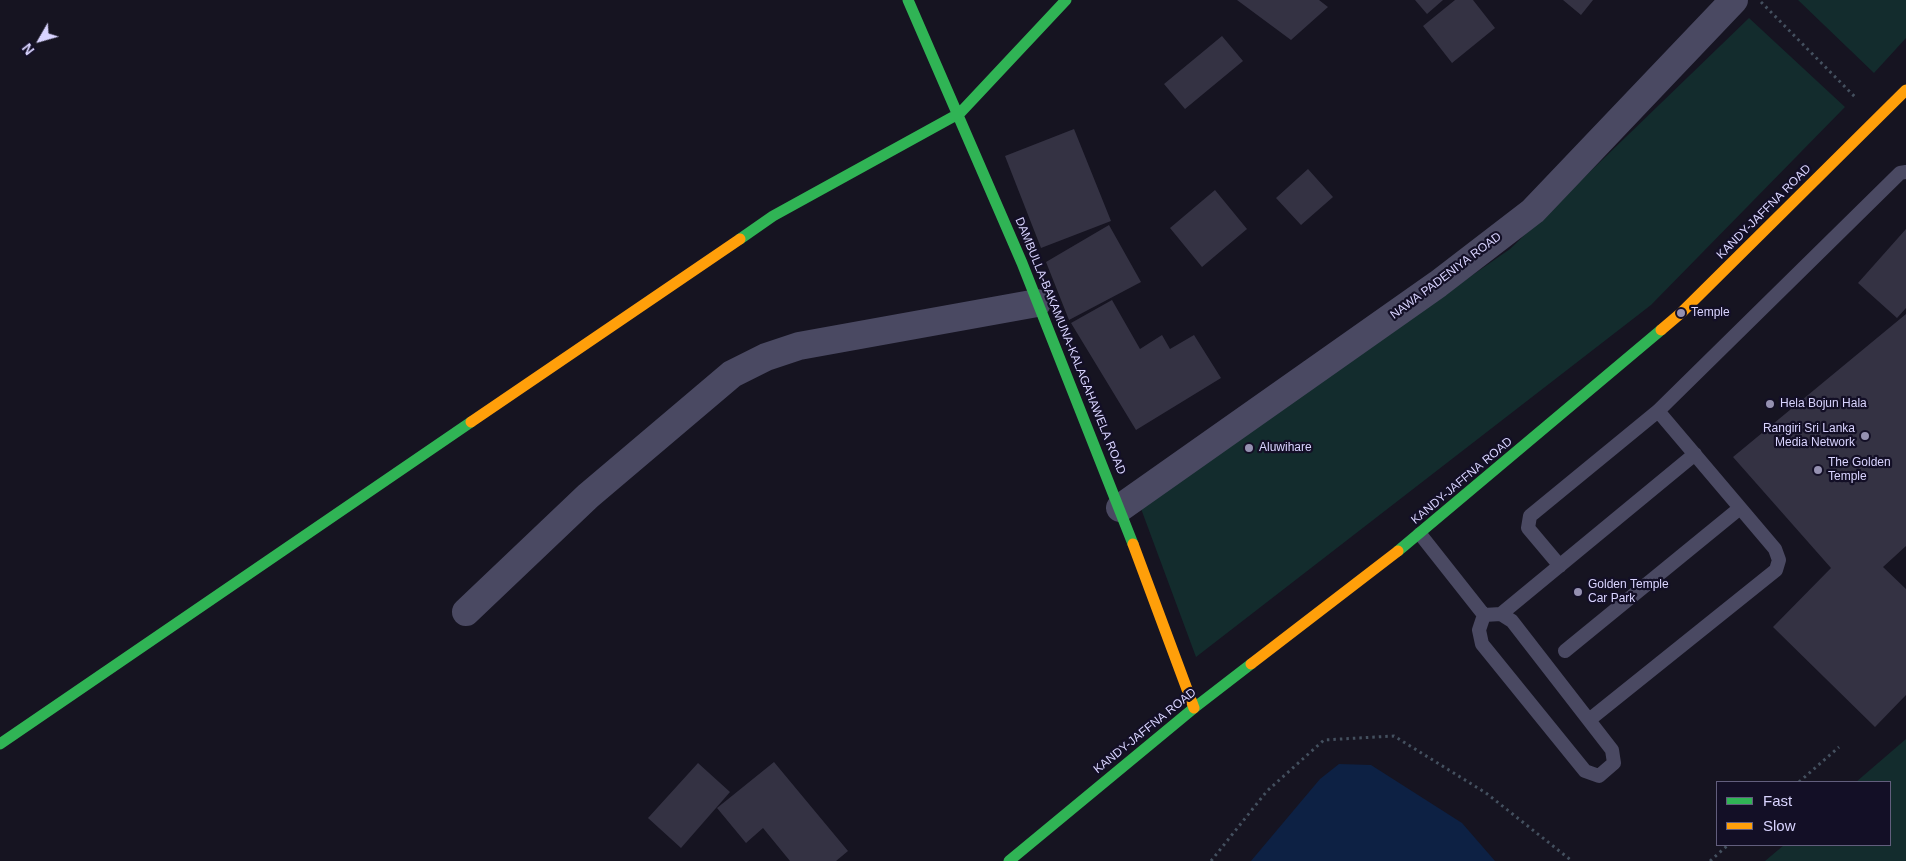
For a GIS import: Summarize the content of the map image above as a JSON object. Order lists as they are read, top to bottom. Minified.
{"streets":{"main road":["KANDY-JAFFNA ROAD","DAMBULLA-BAKAMUNA-KALAGAHAWELA ROAD"],"street":["NAWA PADENIYA ROAD"]},"crossings":[["KANDY-JAFFNA ROAD","DAMBULLA-BAKAMUNA-KALAGAHAWELA ROAD"],["NAWA PADENIYA ROAD","DAMBULLA-BAKAMUNA-KALAGAHAWELA ROAD"]],"places":["Temple","Hela Bojun Hala","Rangiri Sri Lanka Media Network","Aluwihare","The Golden Temple","Golden Temple Car Park"],"legend":["Fast","Slow"],"north":"bottom left"}
